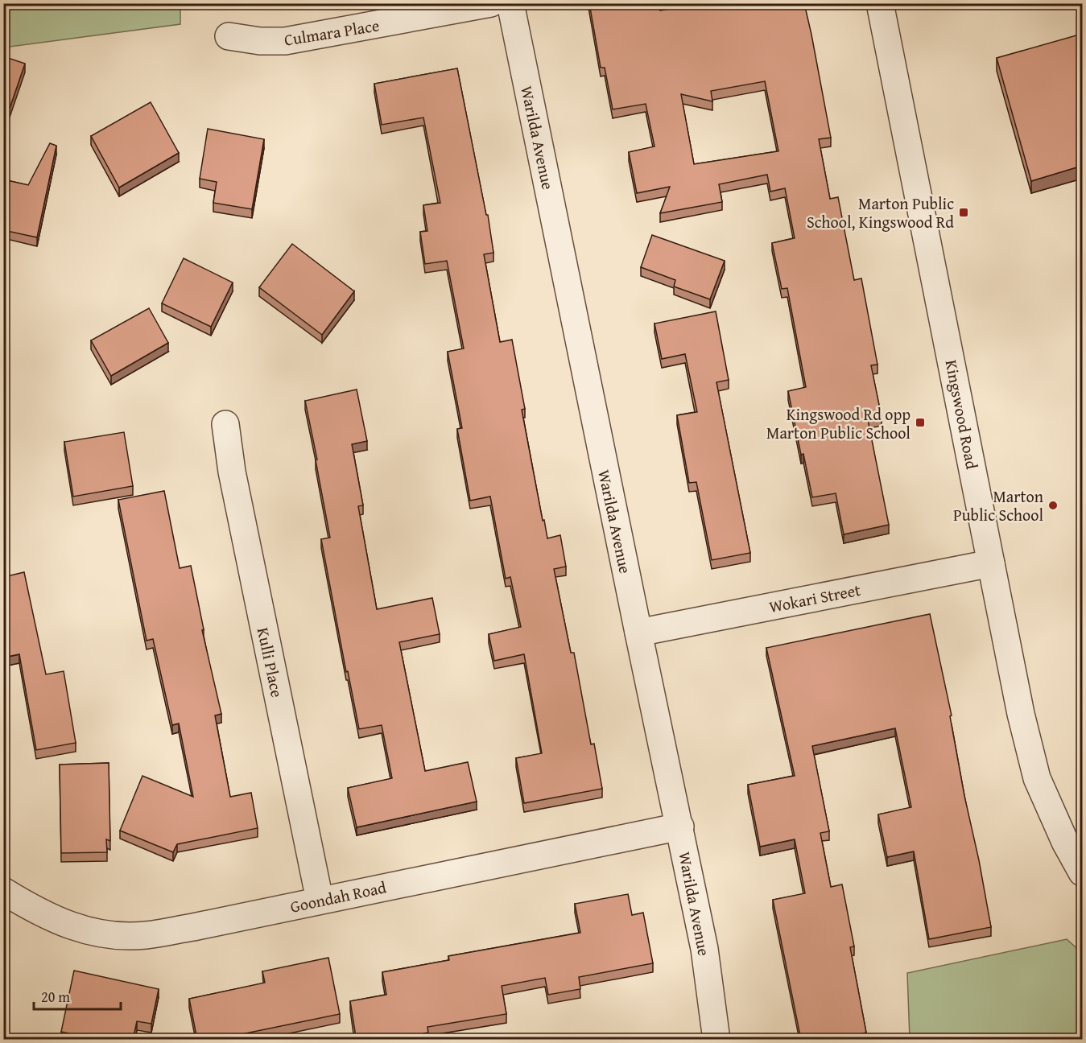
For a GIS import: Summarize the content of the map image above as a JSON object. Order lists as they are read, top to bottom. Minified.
{"streets":{"street":["Culmara Place","Warilda Avenue","Kingswood Road","Wokari Street","Kulli Place","Goondah Road"]},"crossings":[["Warilda Avenue","Wokari Street"],["Warilda Avenue","Goondah Road"],["Kingswood Road","Wokari Street"],["Kulli Place","Goondah Road"]],"places":{"transit":["Marton Public School, Kingswood Rd","Kingswood Rd opp Marton Public School"],"other":["Marton Public School"]},"scale_bar":"20 m"}
